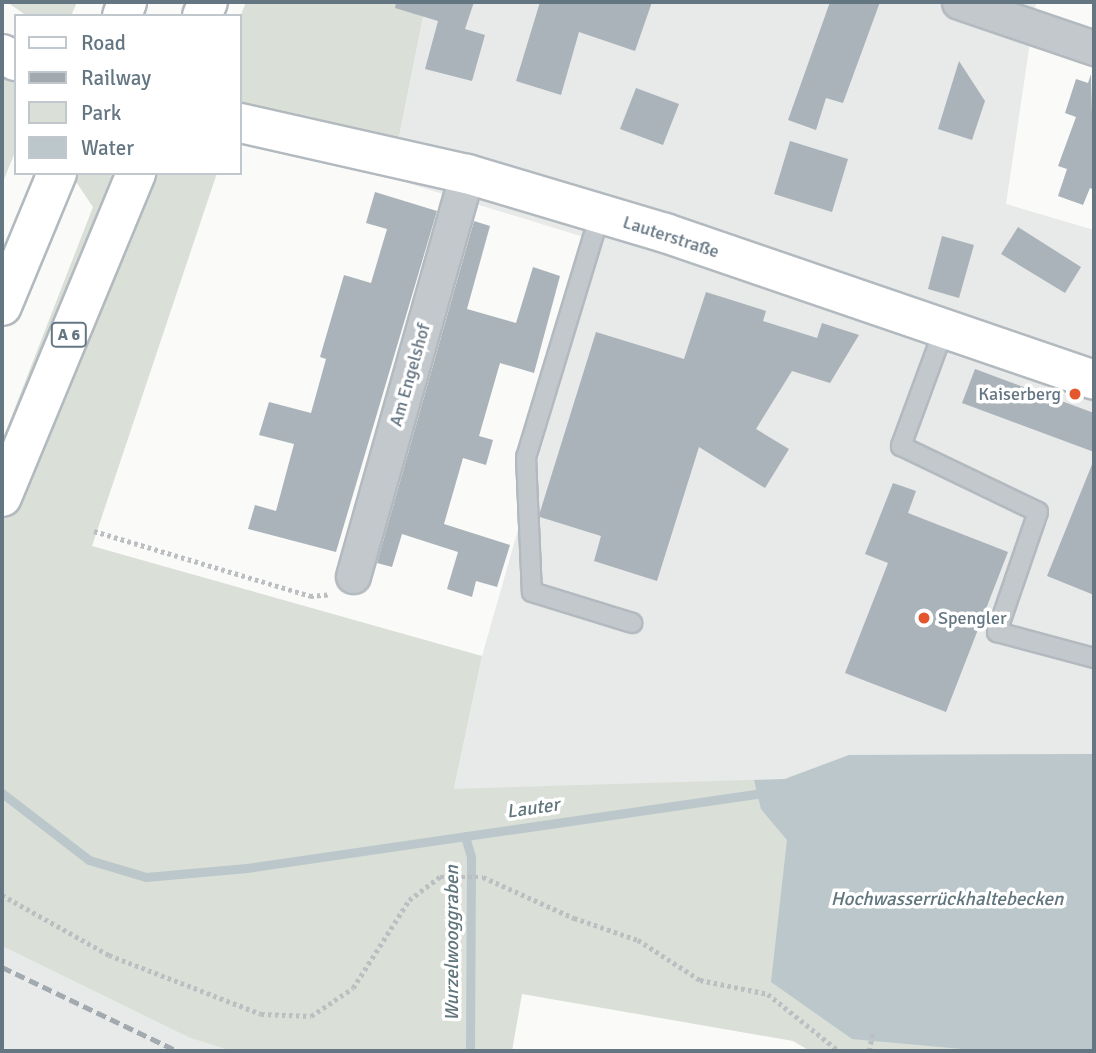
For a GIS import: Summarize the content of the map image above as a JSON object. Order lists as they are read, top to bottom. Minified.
{"streets":{"main road":["Lauterstraße","A 6"],"street":["Am Engelshof"]},"crossings":[["Lauterstraße","Am Engelshof"]],"water":["Lauter","Hochwasserrückhaltebecken","Wurzelwooggraben"],"places":["Kaiserberg","Spengler"],"legend":["Road","Railway","Park","Water"]}
